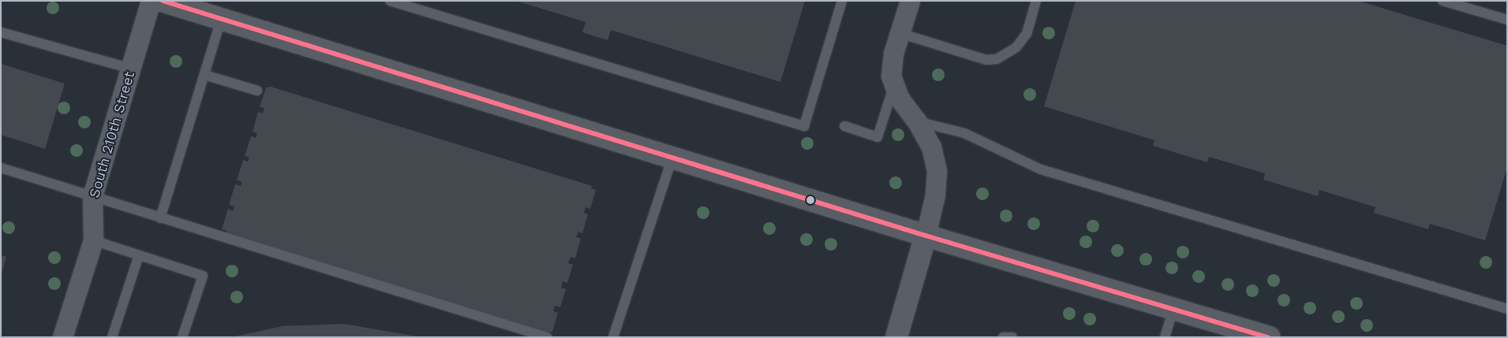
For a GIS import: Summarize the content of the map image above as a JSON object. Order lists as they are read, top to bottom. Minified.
{"streets":{"street":["South 210th Street"]}}
